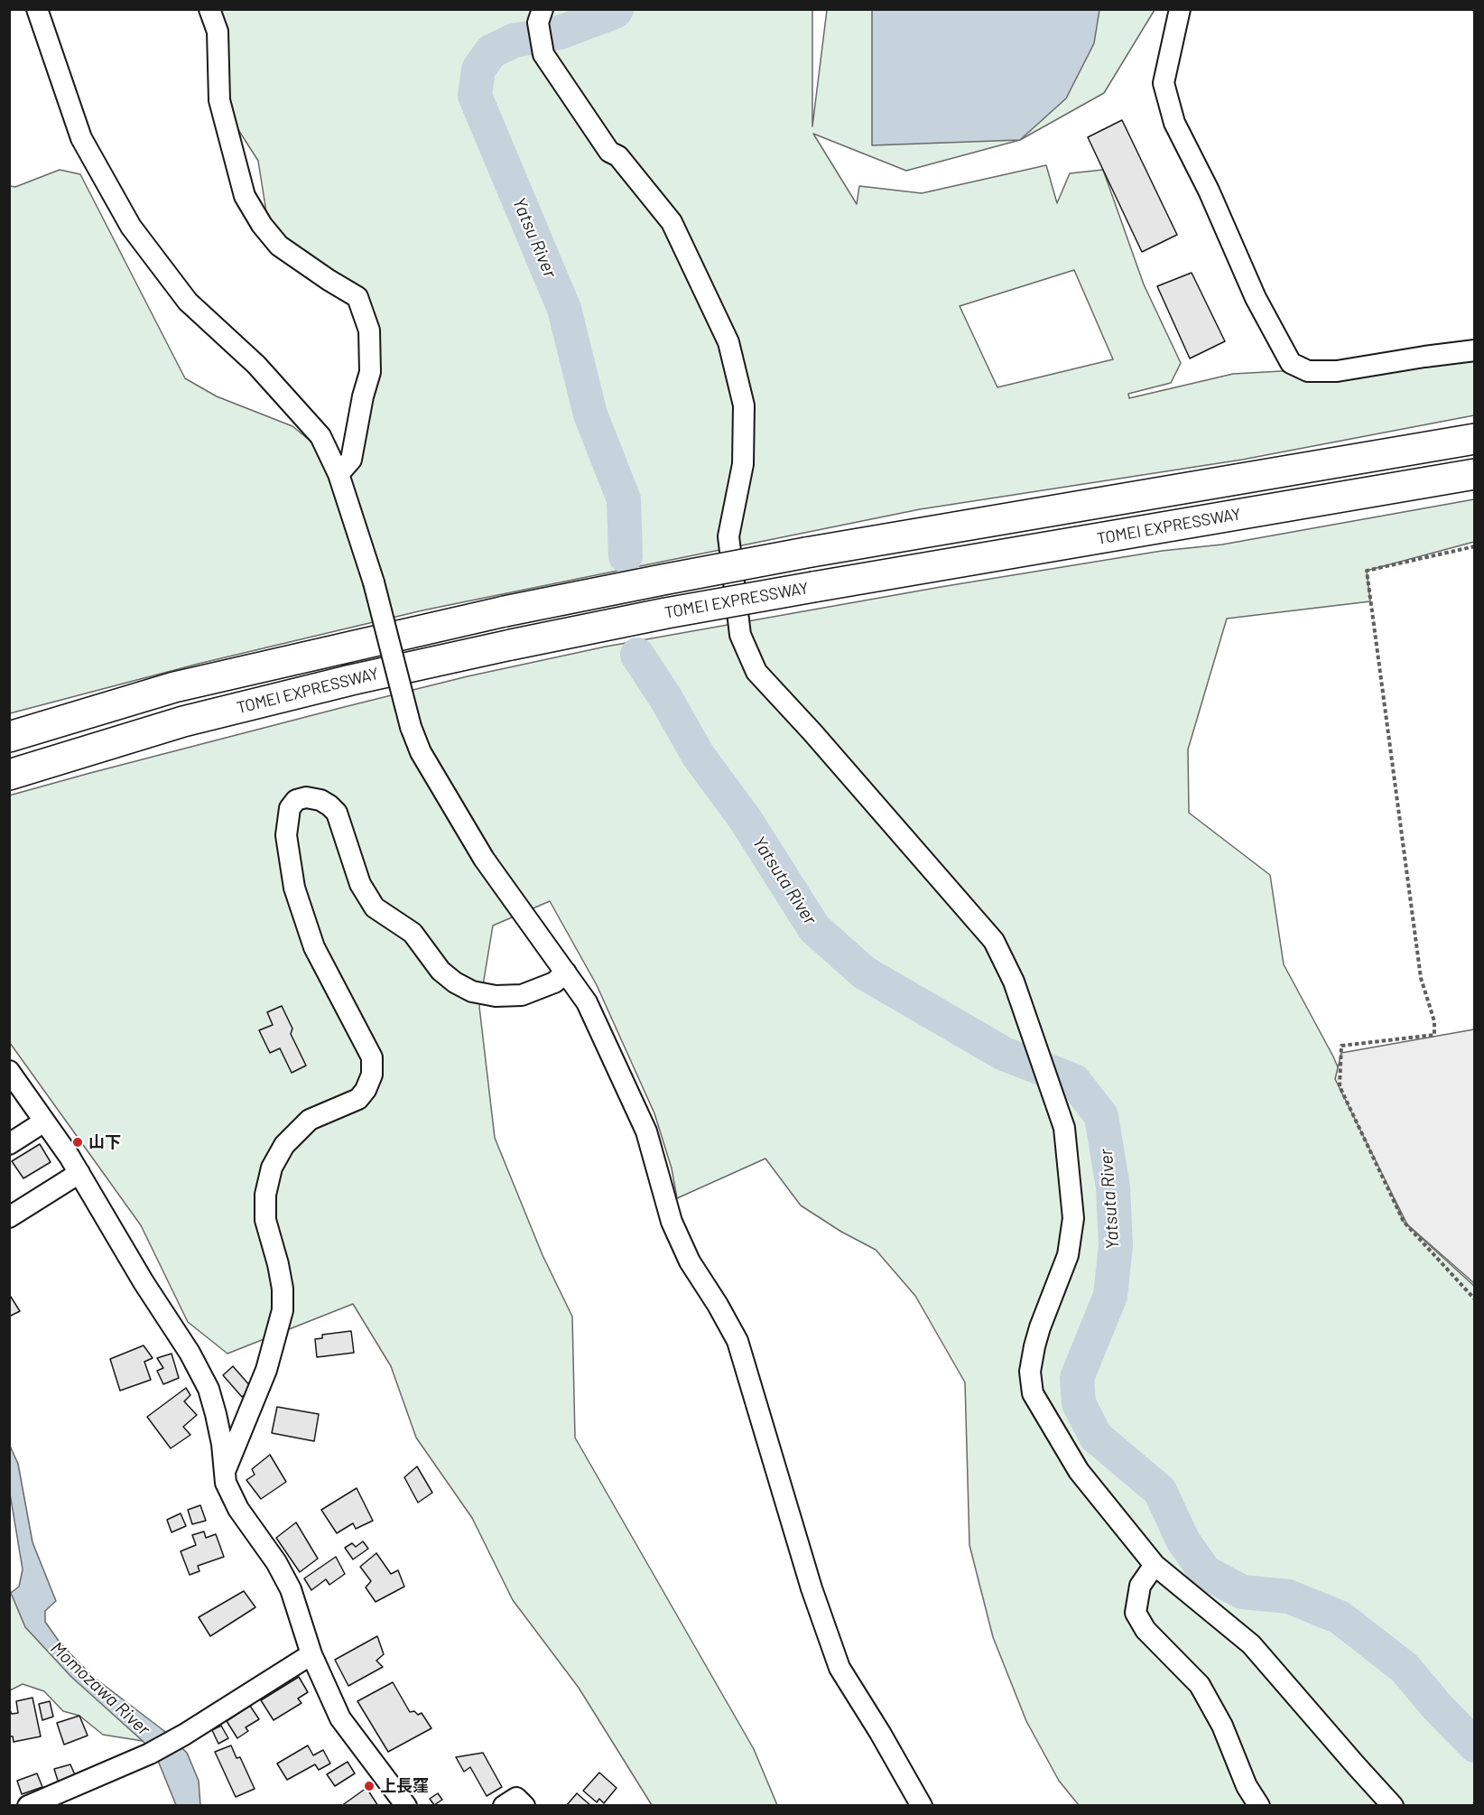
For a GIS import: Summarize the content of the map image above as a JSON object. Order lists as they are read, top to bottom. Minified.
{"streets":{"highway":["TOMEI EXPRESSWAY"]},"water":["Yatsu River","Yatsuta River","Momozawa River"],"places":["山下","上長窪"]}
